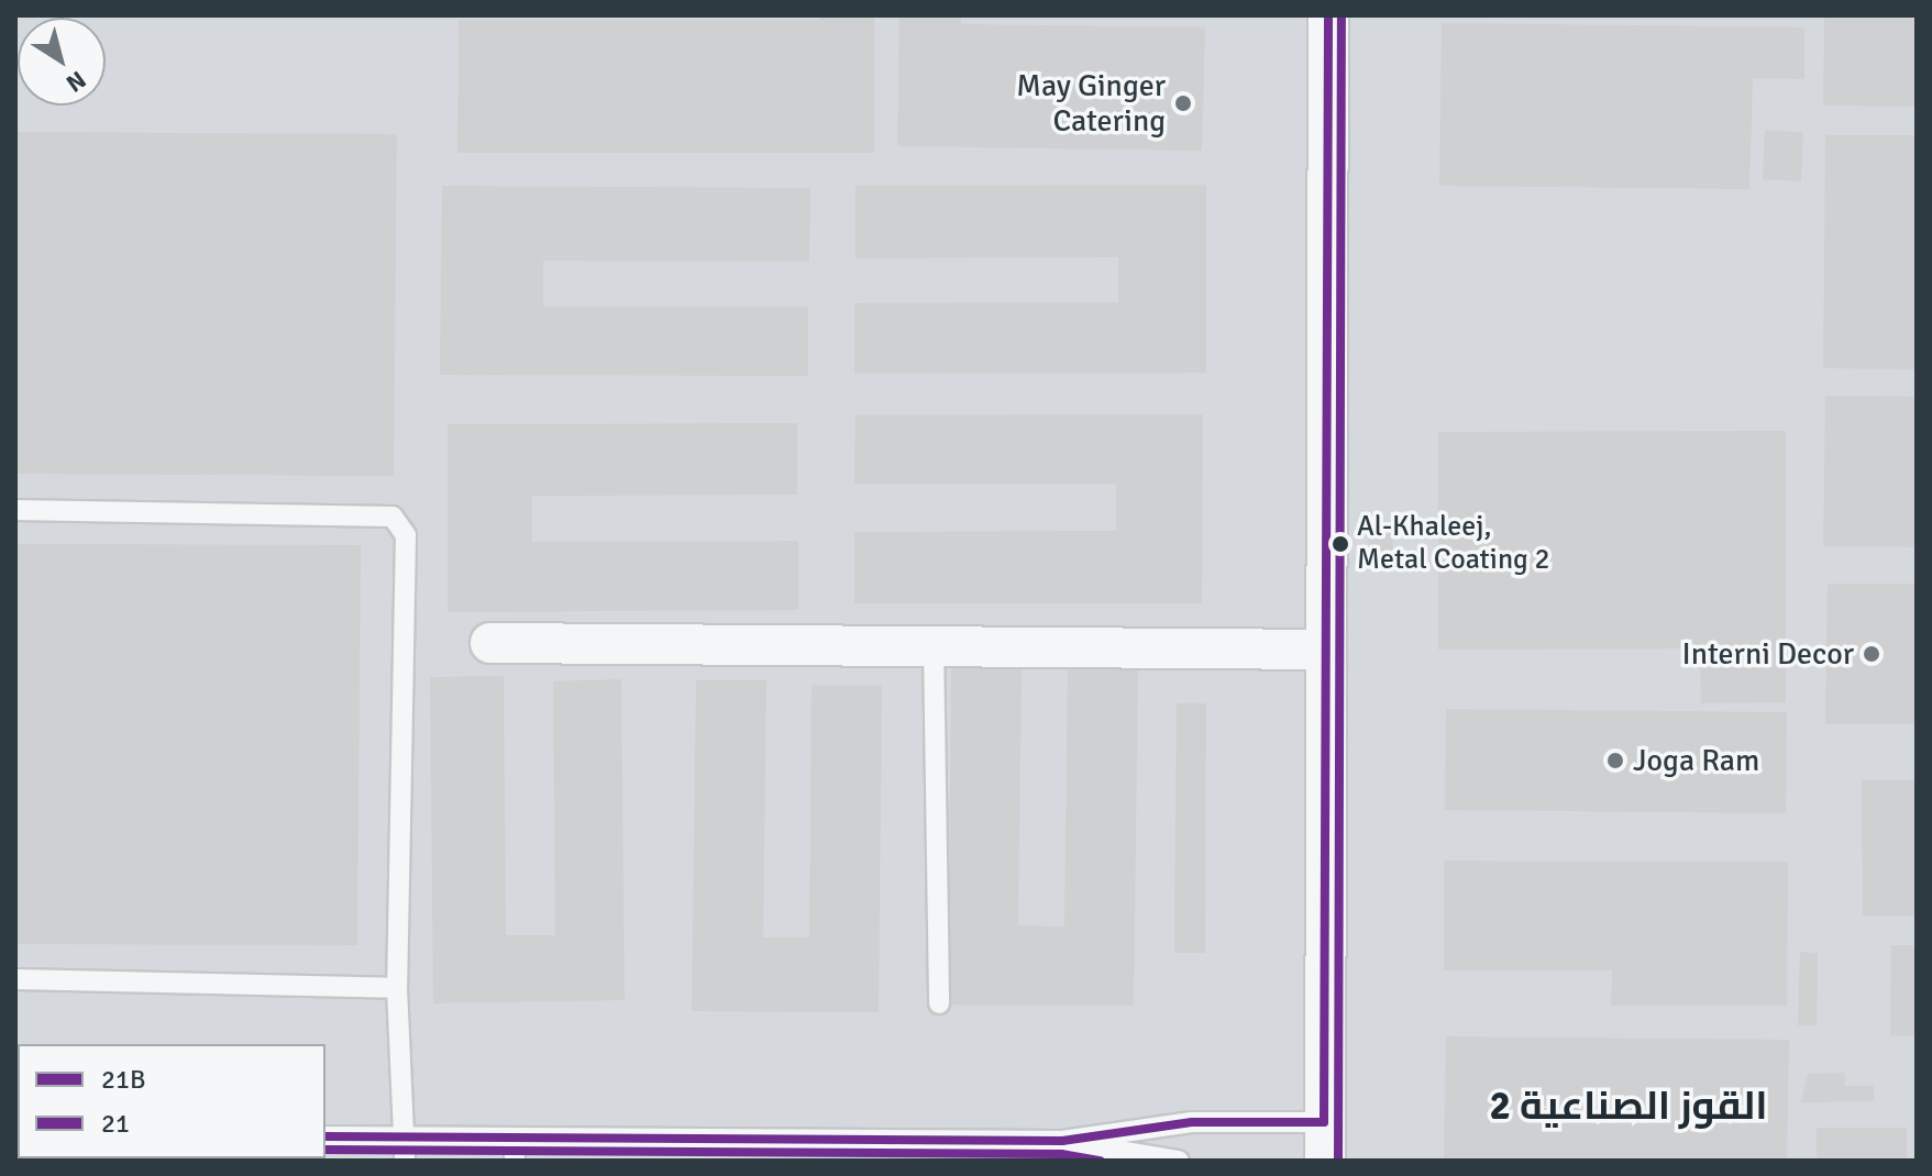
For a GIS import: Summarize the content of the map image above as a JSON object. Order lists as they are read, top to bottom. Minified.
{"districts":["القوز الصناعية 2"],"places":["May Ginger Catering","Al-Khaleej, Metal Coating 2","Interni Decor","Joga Ram"],"lines":["transit line 21B","transit line 21"],"legend":["21B","21"],"north":"bottom right"}
